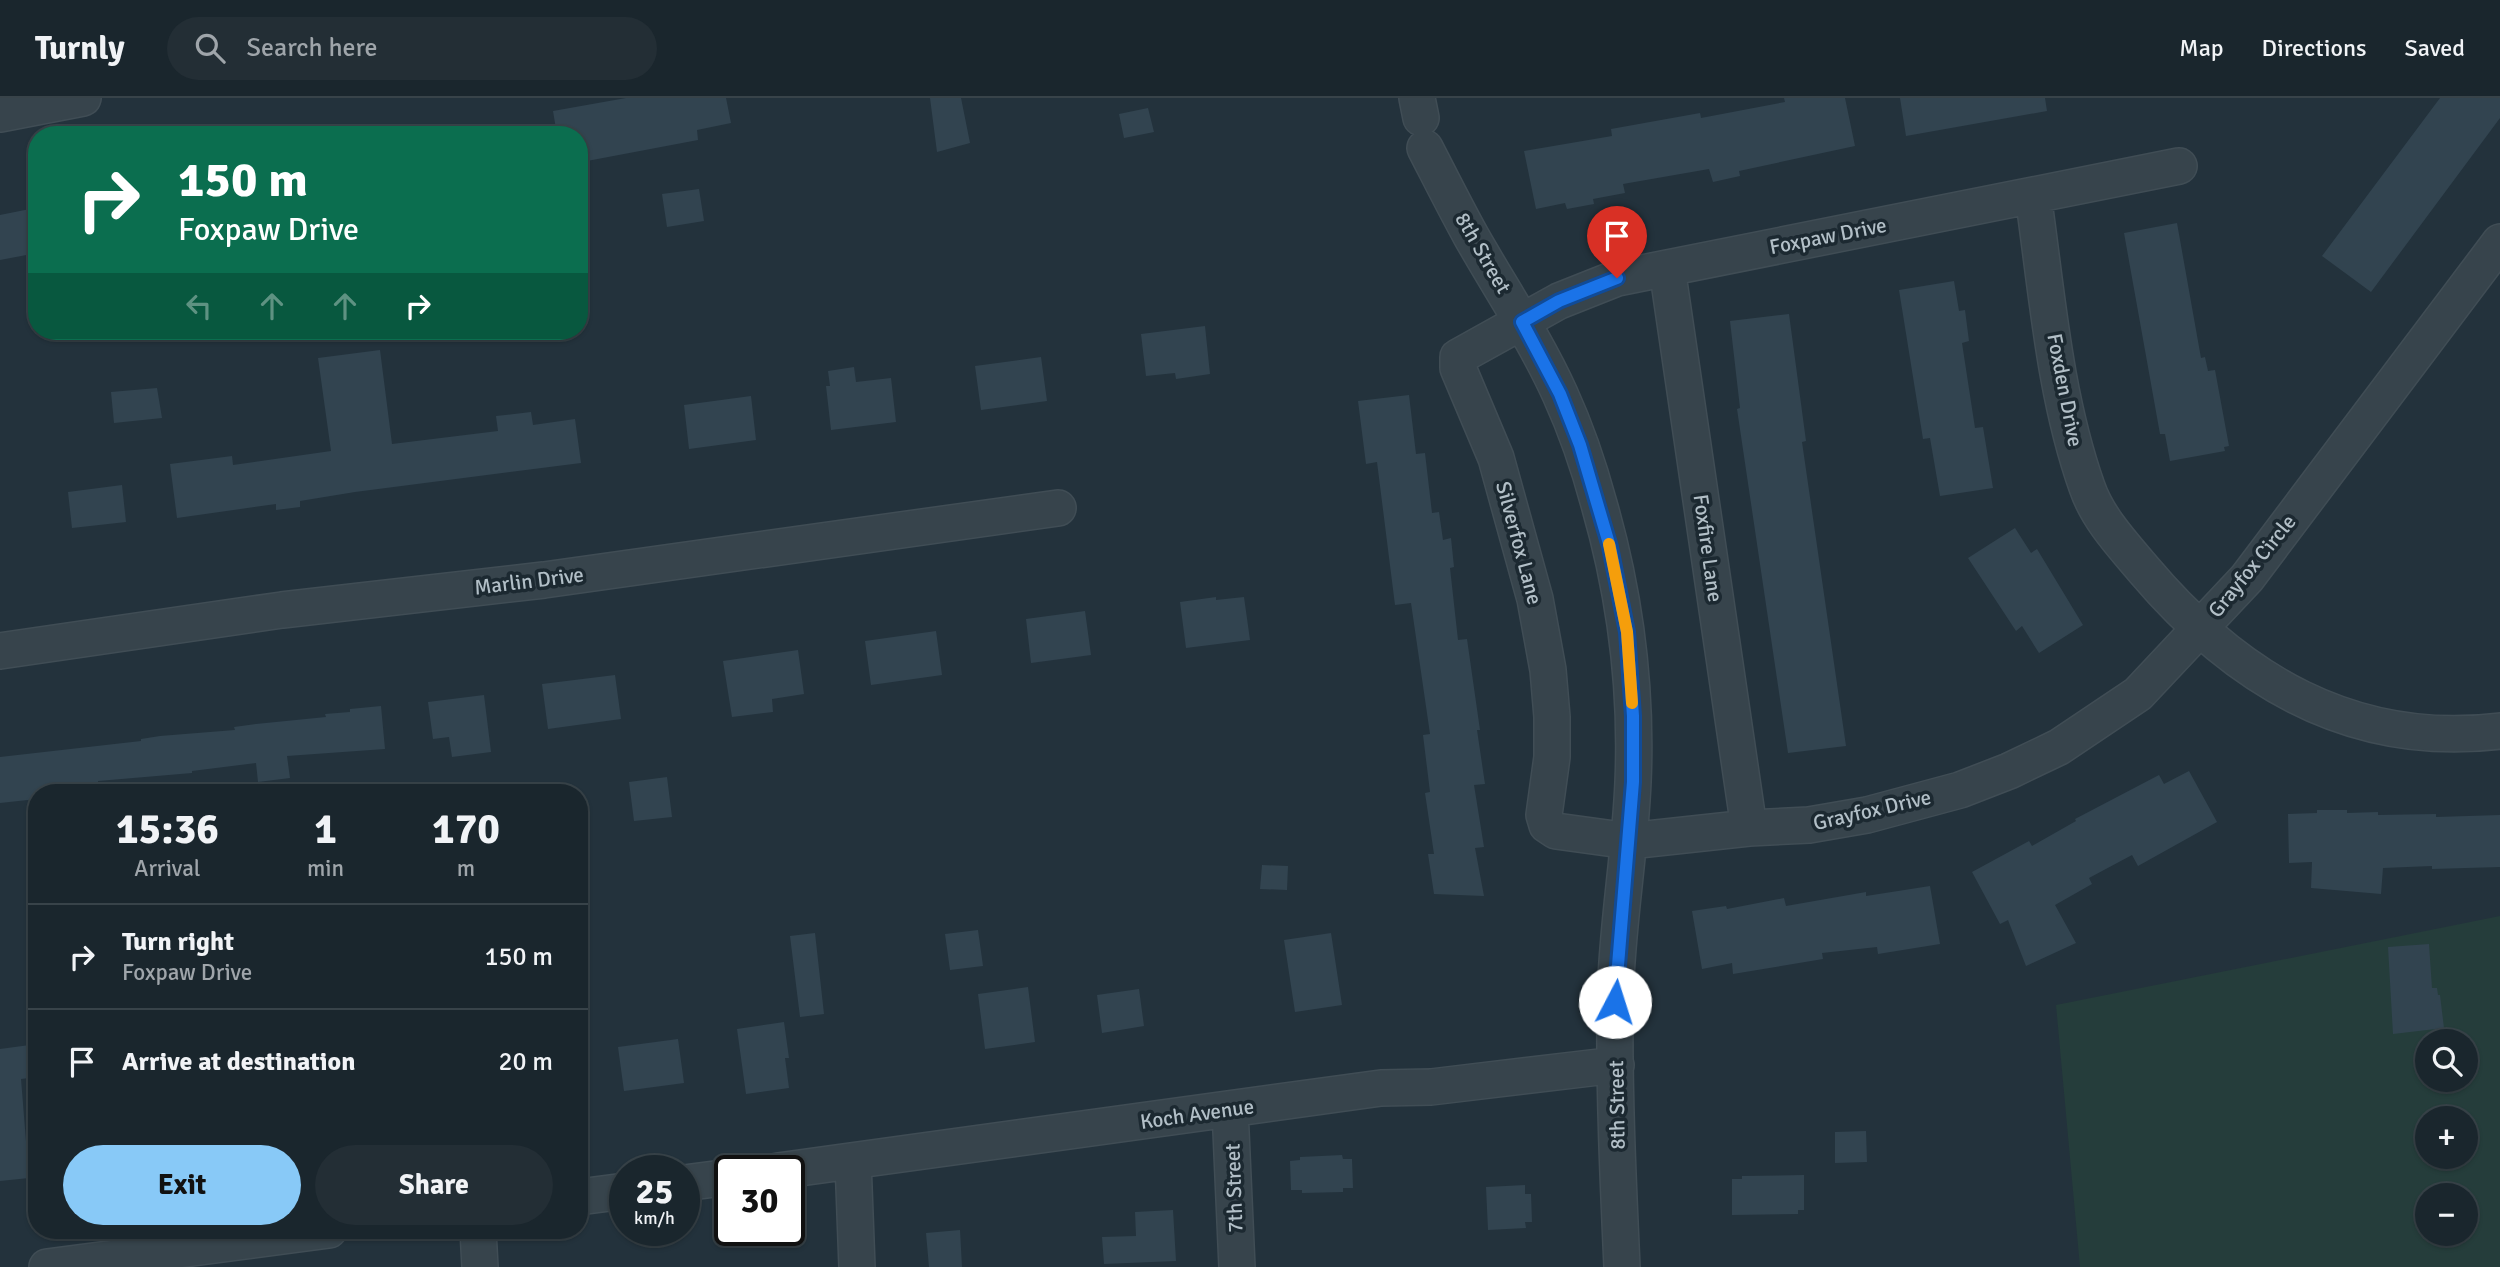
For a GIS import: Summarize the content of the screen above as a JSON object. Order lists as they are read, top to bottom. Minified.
{"streets":{"street":["Foxpaw Drive","8th Street","Foxden Drive","Silverfox Lane","Foxfire Lane","Grayfox Circle","Marlin Drive","Grayfox Drive","Koch Avenue","7th Street"]},"crossings":[["Foxpaw Drive","8th Street"],["Foxpaw Drive","Foxden Drive"],["Foxpaw Drive","Silverfox Lane"],["Foxpaw Drive","Foxfire Lane"],["8th Street","Grayfox Drive"],["8th Street","Koch Avenue"],["Foxden Drive","Grayfox Circle"],["Foxden Drive","Grayfox Drive"],["Silverfox Lane","Grayfox Drive"],["Foxfire Lane","Grayfox Drive"],["Grayfox Circle","Grayfox Drive"],["Koch Avenue","7th Street"]],"page":{"header":"Turnly","search":"Search here","nav":["Map","Directions","Saved"],"turn":["150 m","Foxpaw Drive"],"eta":["15:36","Arrival","1","min","170","m"],"list":[{"name":"Turn right","note":"Foxpaw Drive","value":"150 m"},{"name":"Arrive at destination","value":"20 m"}],"map_buttons":["+","−"],"buttons":["Exit","Share"],"speed":"25 km/h","limit":"30"}}
